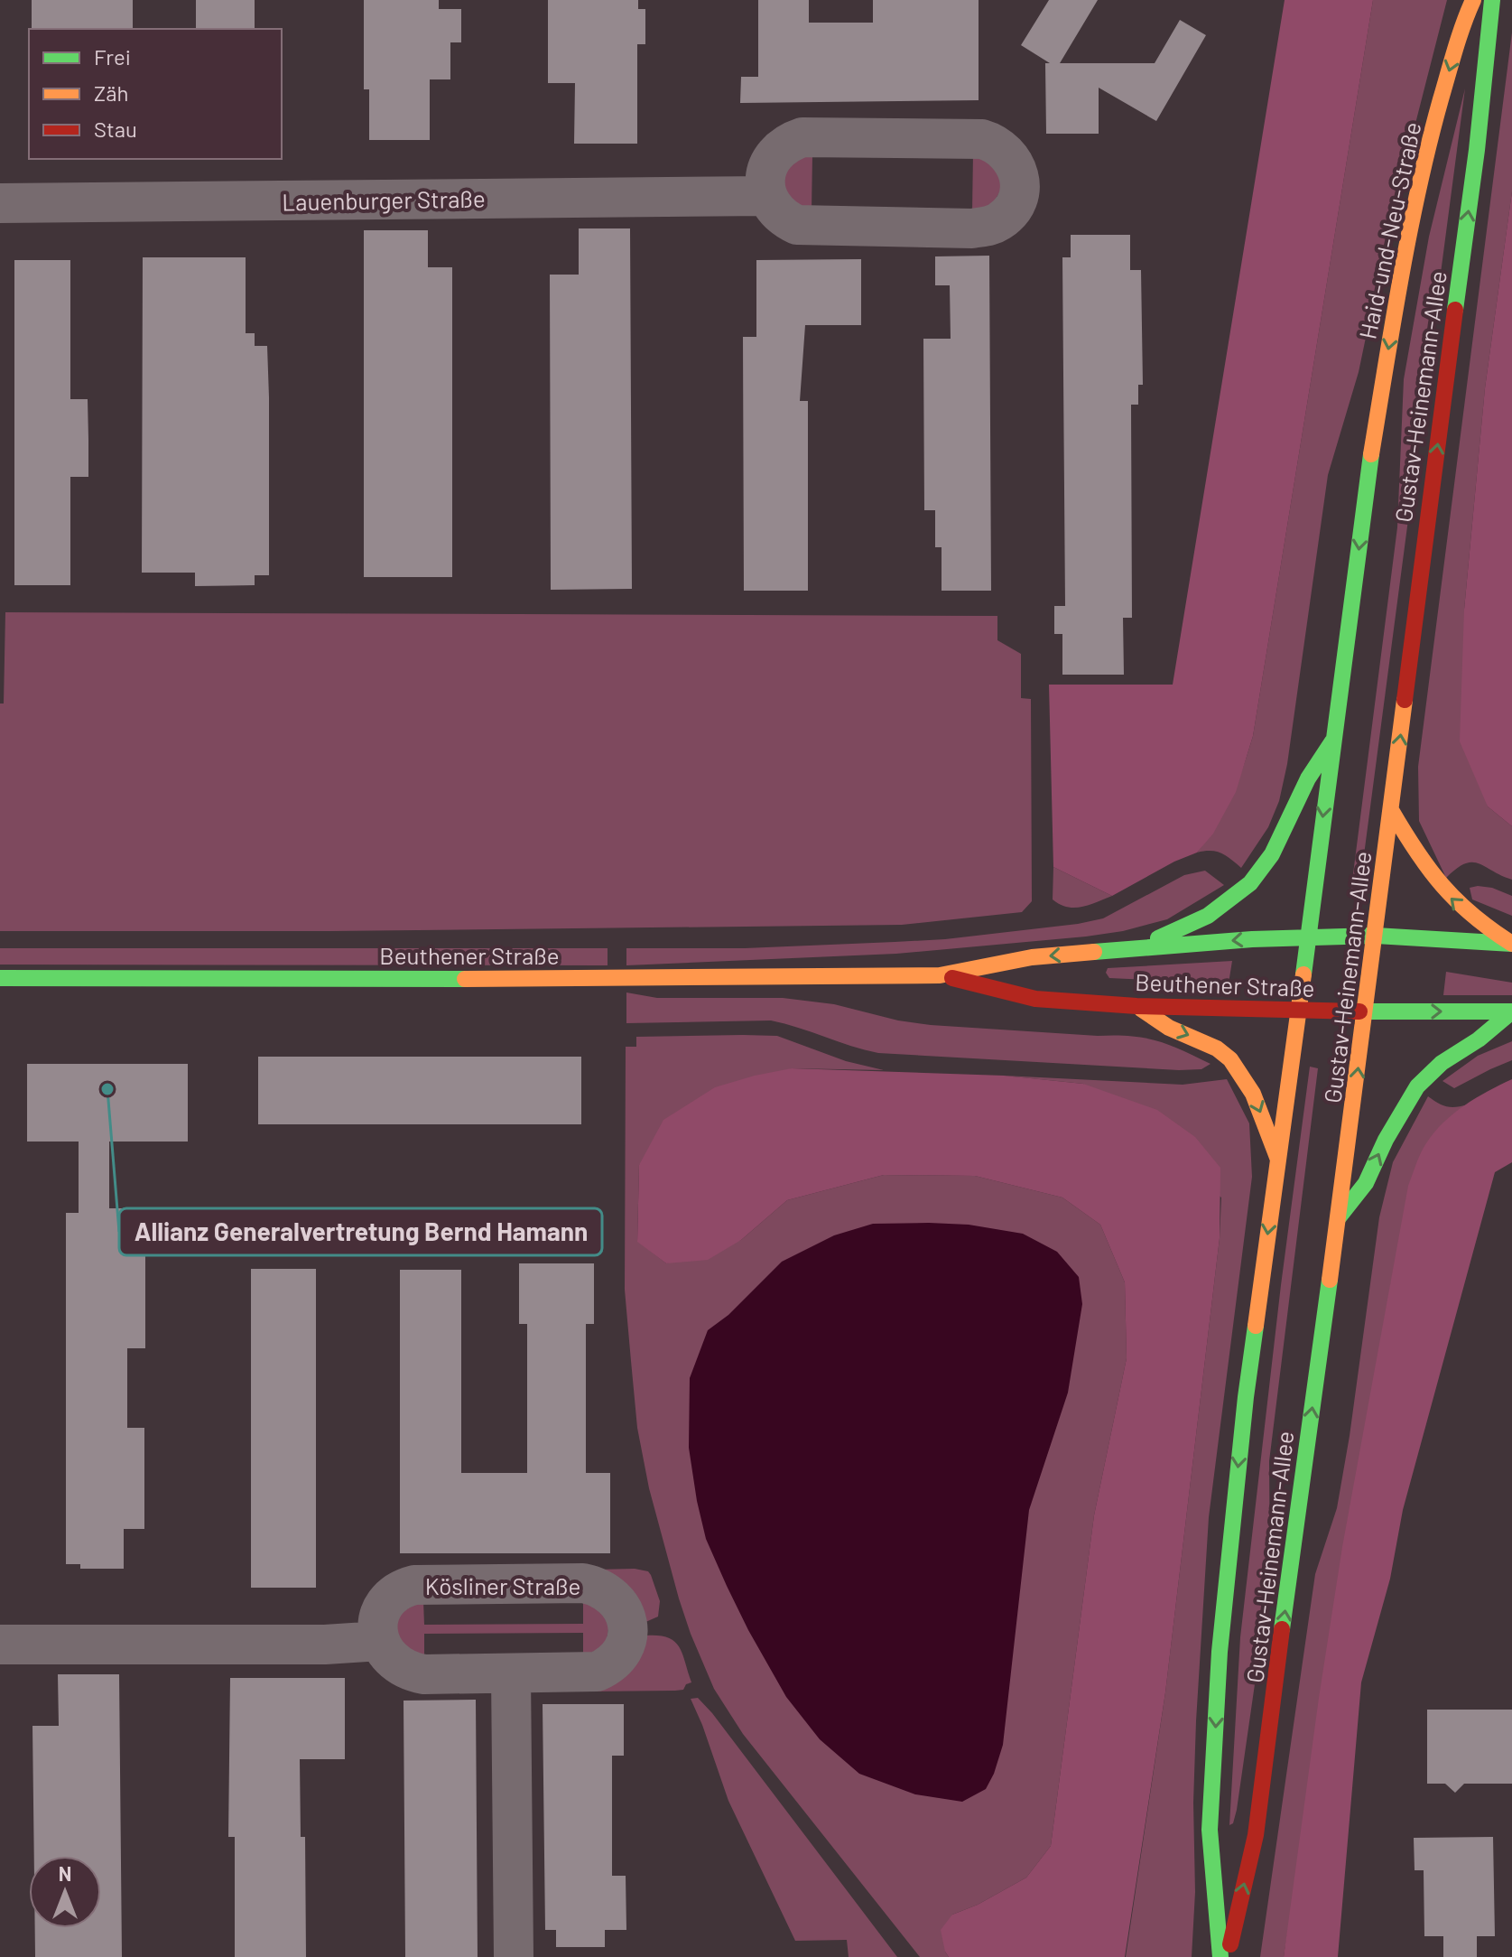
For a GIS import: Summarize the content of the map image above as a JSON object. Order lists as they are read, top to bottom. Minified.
{"streets":{"main road":["Haid-und-Neu-Straße","Gustav-Heinemann-Allee","Beuthener Straße"],"street":["Lauenburger Straße","Kösliner Straße"]},"crossings":[["Haid-und-Neu-Straße","Gustav-Heinemann-Allee"],["Gustav-Heinemann-Allee","Beuthener Straße"]],"one_way":["Haid-und-Neu-Straße"],"places":["Allianz Generalvertretung Bernd Hamann"],"legend":["Frei","Zäh","Stau"],"north":"top"}
